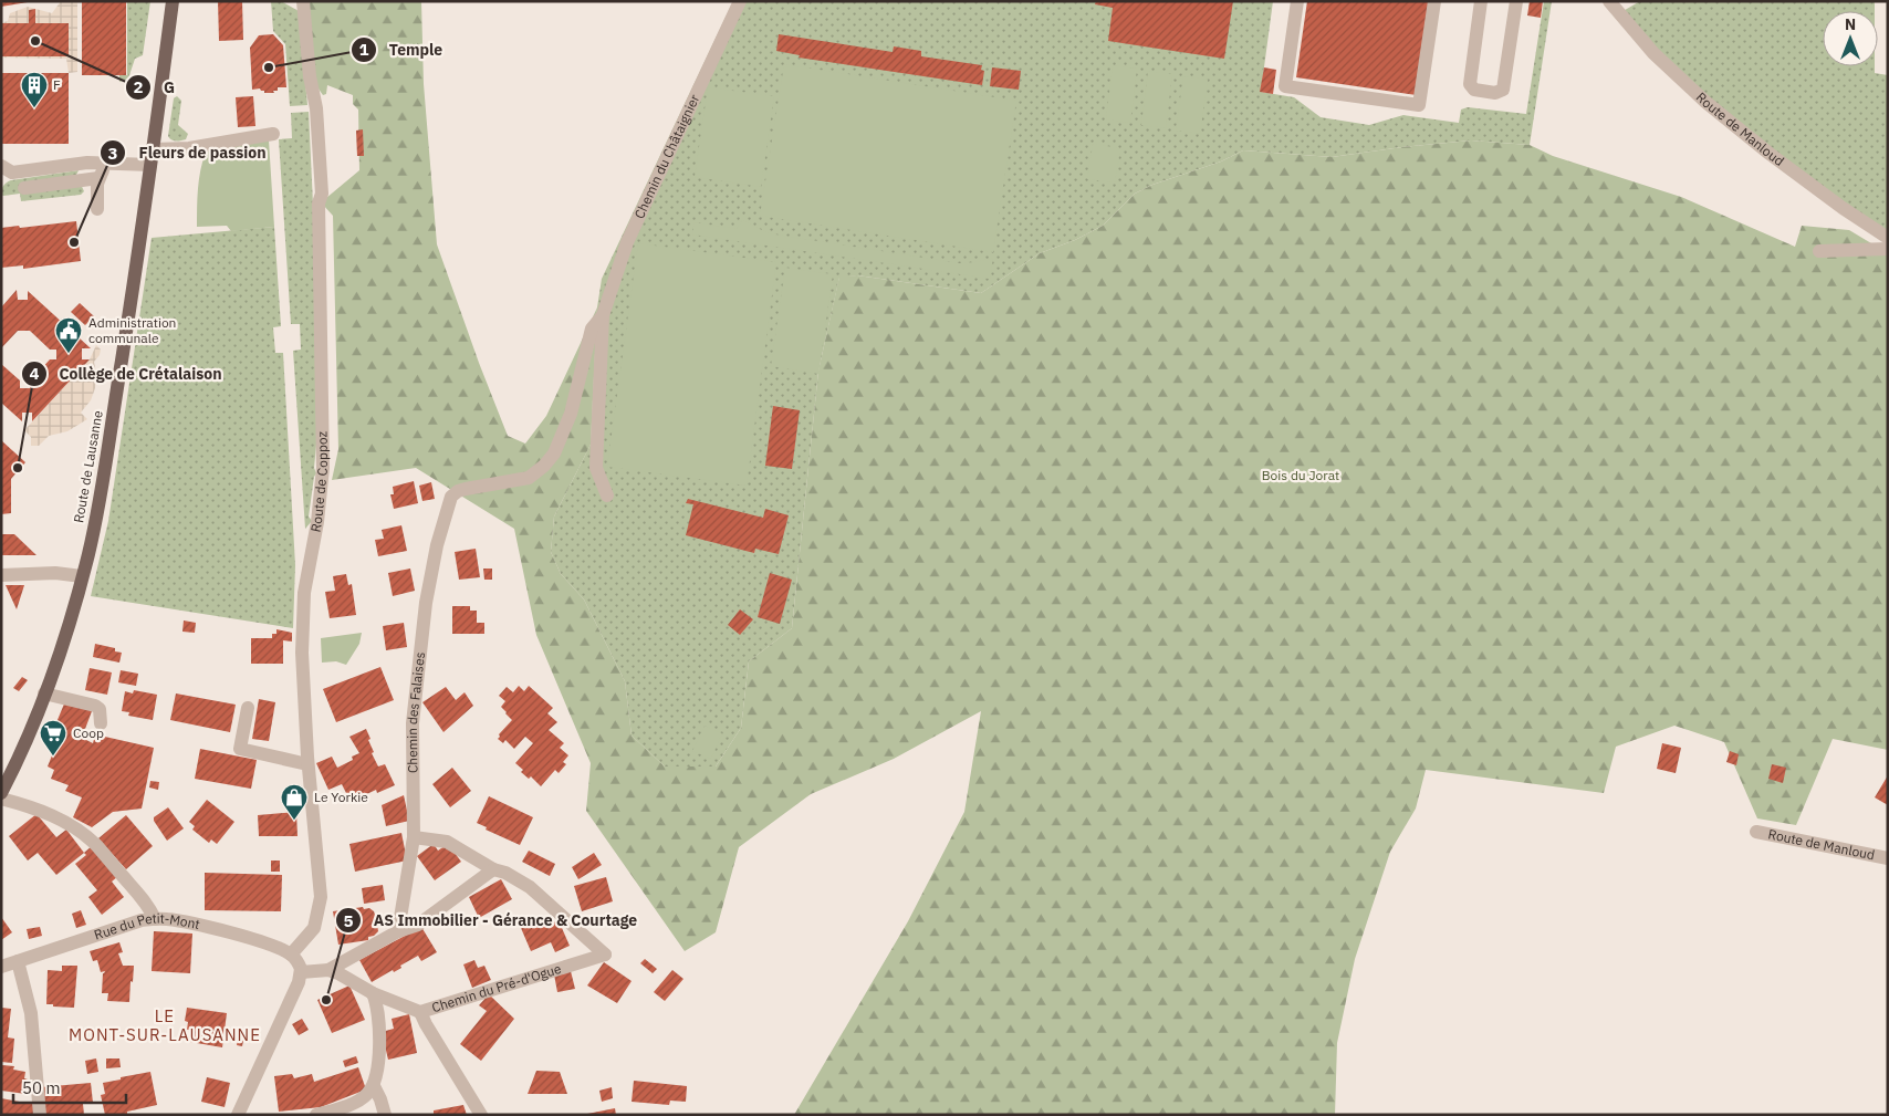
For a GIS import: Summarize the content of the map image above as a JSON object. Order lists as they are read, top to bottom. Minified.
{"streets":{"main road":["Route de Lausanne"],"street":["Route de Manloud","Chemin du Châtaignier","Route de Coppoz","Chemin des Falaises","Rue du Petit-Mont","Chemin du Pré-d'Ogue"]},"crossings":[["Chemin du Châtaignier","Chemin des Falaises"],["Route de Coppoz","Rue du Petit-Mont"]],"districts":["LE MONT-SUR-LAUSANNE"],"parks":["Bois du Jorat"],"places":{"other":["G","Temple","Fleurs de passion","Collège de Crétalaison","AS Immobilier - Gérance & Courtage"],"building":["F"],"public building":["Administration communale"],"supermarket":["Coop"],"shop":["Le Yorkie"]},"scale_bar":"50 m","north":"top"}
